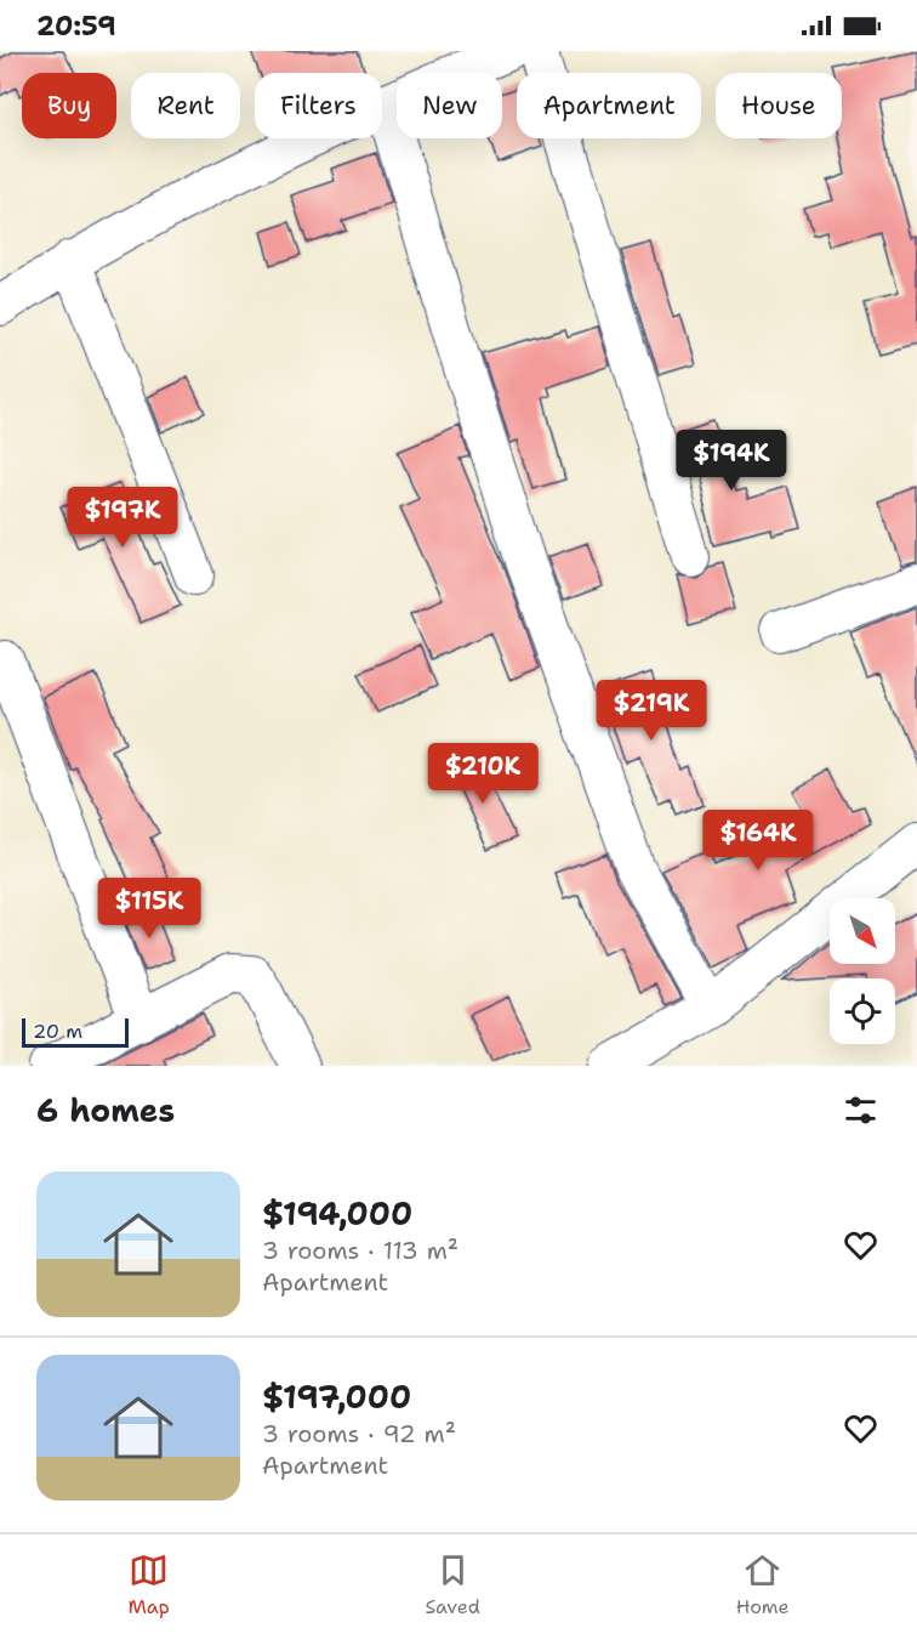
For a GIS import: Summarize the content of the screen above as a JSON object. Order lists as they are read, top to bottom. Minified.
{"scale_bar":"20 m","north":"bottom right","page":{"status":"20:59","chip":["Buy","Rent","Filters","New","Apartment","House"],"price":["$194K","$197K","$219K","$210K","$164K","$115K"],"scale":"20 m","heading":"6 homes","list":[{"name":"$194,000","note":"3 rooms · 113 m² · Apartment"},{"name":"$197,000","note":"3 rooms · 92 m² · Apartment"}],"tabs":["Map","Saved","Home"]}}
